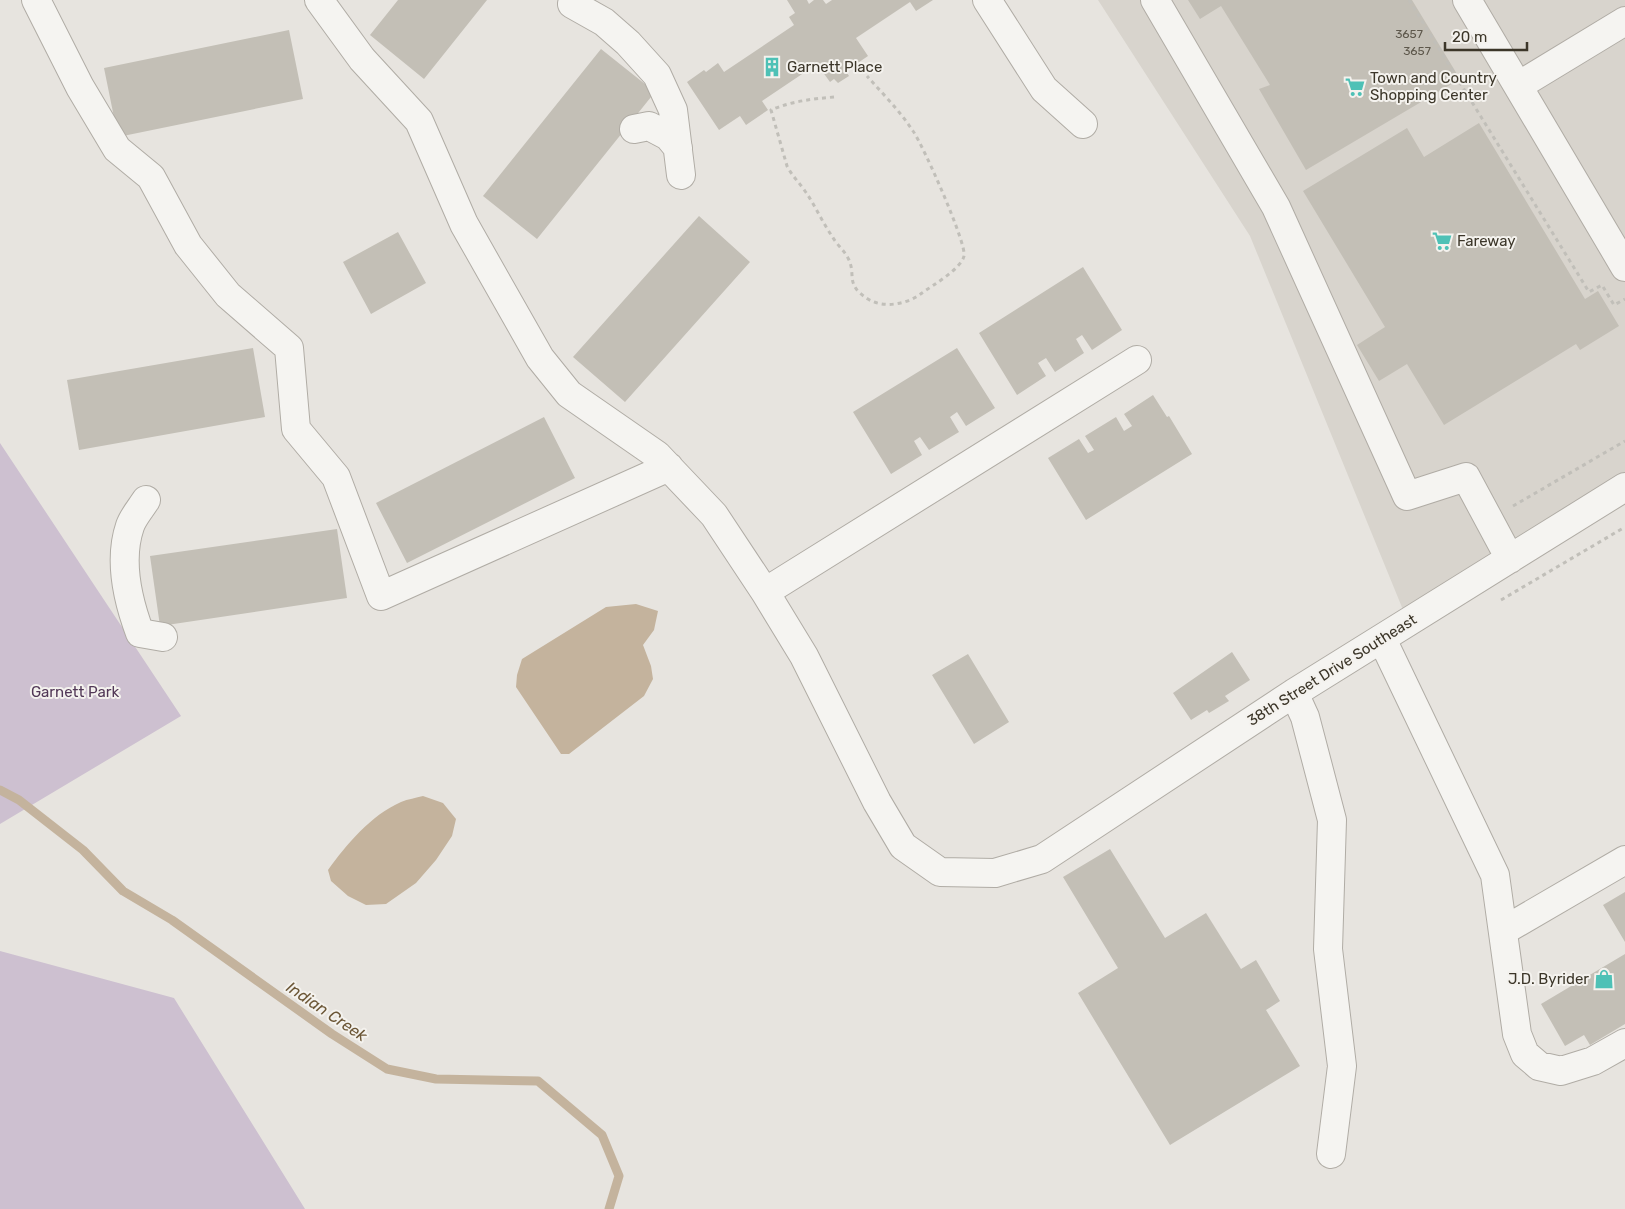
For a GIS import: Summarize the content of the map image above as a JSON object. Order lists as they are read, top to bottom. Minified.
{"streets":{"street":["38th Street Drive Southeast"]},"water":["Indian Creek"],"parks":["Garnett Park"],"places":{"building":["Garnett Place"],"supermarket":["Town and Country Shopping Center","Fareway"],"shop":["J.D. Byrider"]},"house_numbers":["3657","3657"],"scale_bar":"20 m"}
